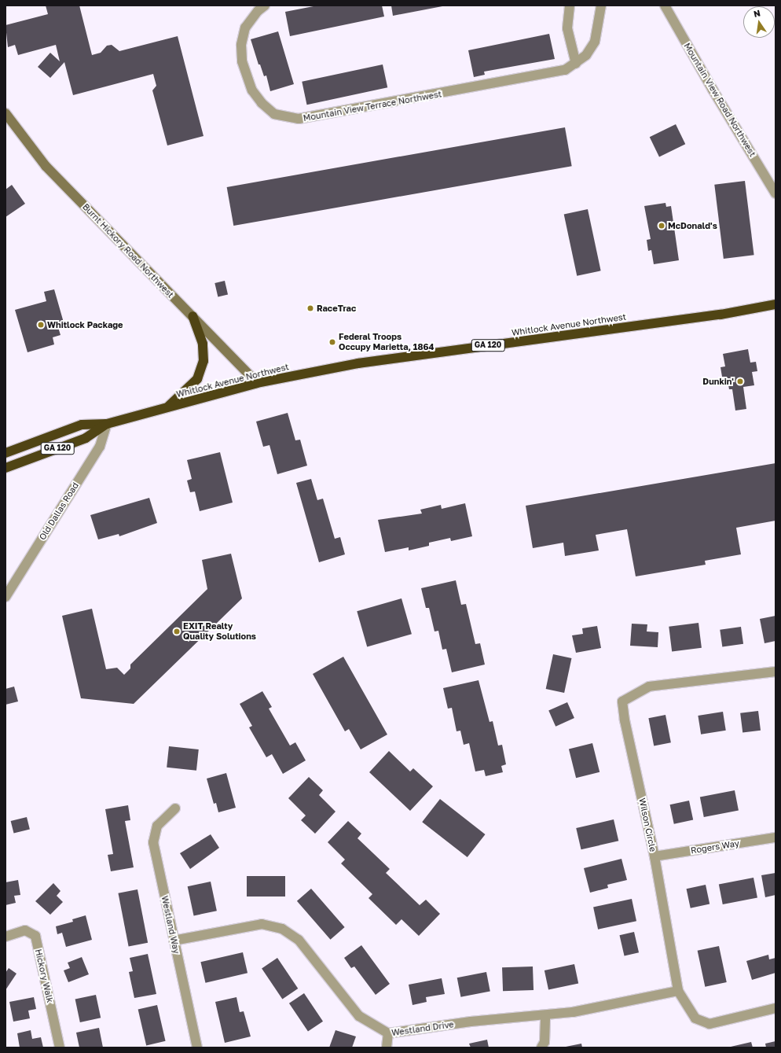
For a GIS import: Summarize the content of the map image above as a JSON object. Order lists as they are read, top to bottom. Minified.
{"streets":{"highway":["Whitlock Avenue Northwest","GA 120"],"street":["Mountain View Road Northwest","Mountain View Terrace Northwest","Burnt Hickory Road Northwest","Old Dallas Road","Wilson Circle","Rogers Way","Westland Way","Hickory Walk","Westland Drive"]},"crossings":[["Burnt Hickory Road Northwest","Whitlock Avenue Northwest"],["Whitlock Avenue Northwest","Old Dallas Road"],["Wilson Circle","Rogers Way"],["Wilson Circle","Westland Drive"],["Westland Way","Westland Drive"]],"places":["McDonald's","RaceTrac","Whitlock Package","Federal Troops Occupy Marietta, 1864","Dunkin'","EXIT Realty Quality Solutions"],"north":"top"}
